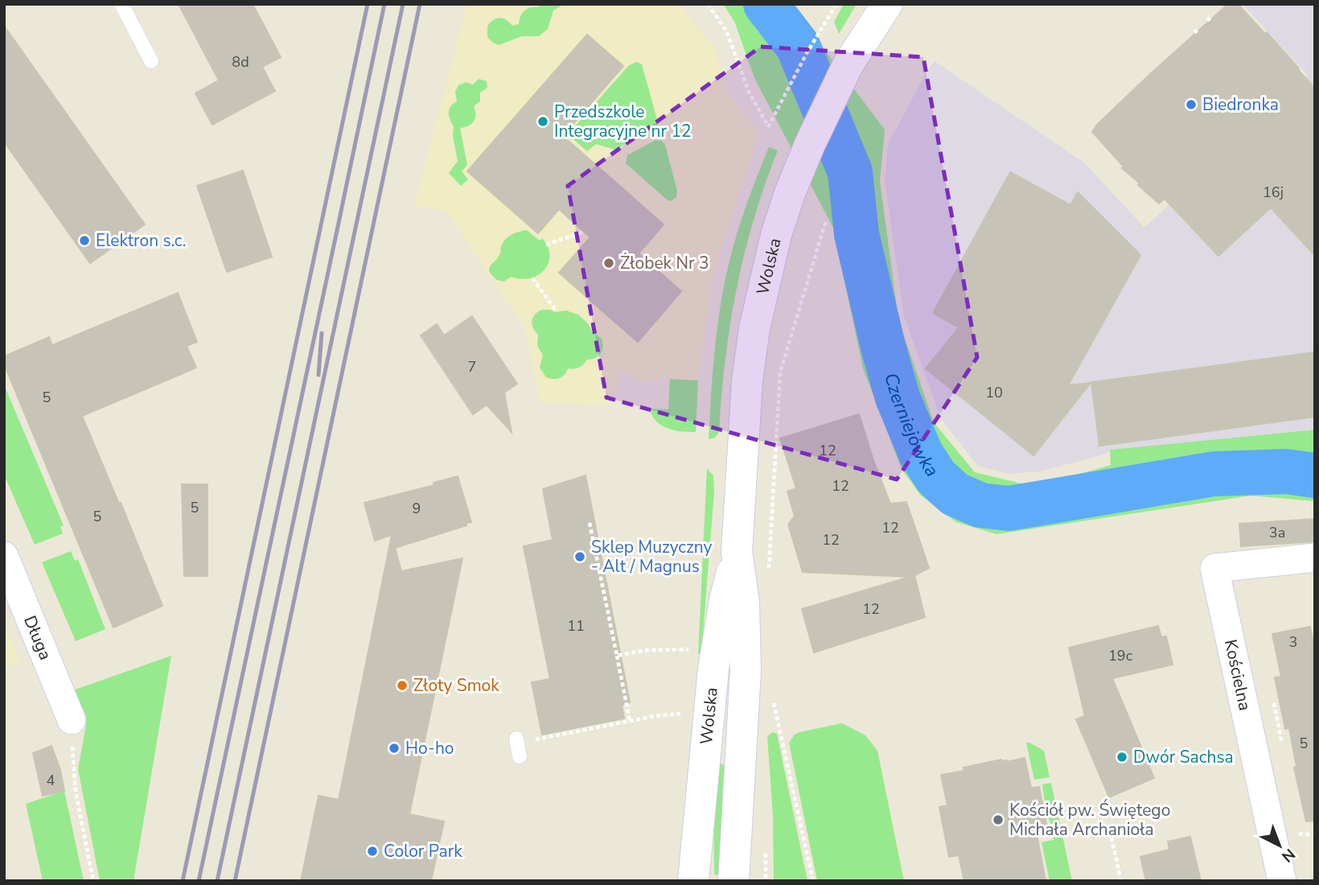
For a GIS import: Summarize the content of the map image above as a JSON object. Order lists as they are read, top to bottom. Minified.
{"streets":{"street":["Wolska","Długa","Kościelna"]},"water":["Czerniejówka"],"places":["Biedronka","Przedszkole Integracyjne nr 12","Elektron s.c.","Żłobek Nr 3","Sklep Muzyczny - Alt / Magnus","Złoty Smok","Ho-ho","Dwór Sachsa","Kościół pw. Świętego Michała Archanioła","Color Park"],"house_numbers":["8d","16j","7","10","5","12","12","5","9","5","12","3a","12","12","11","3","19c","5","4"],"north":"bottom right"}
